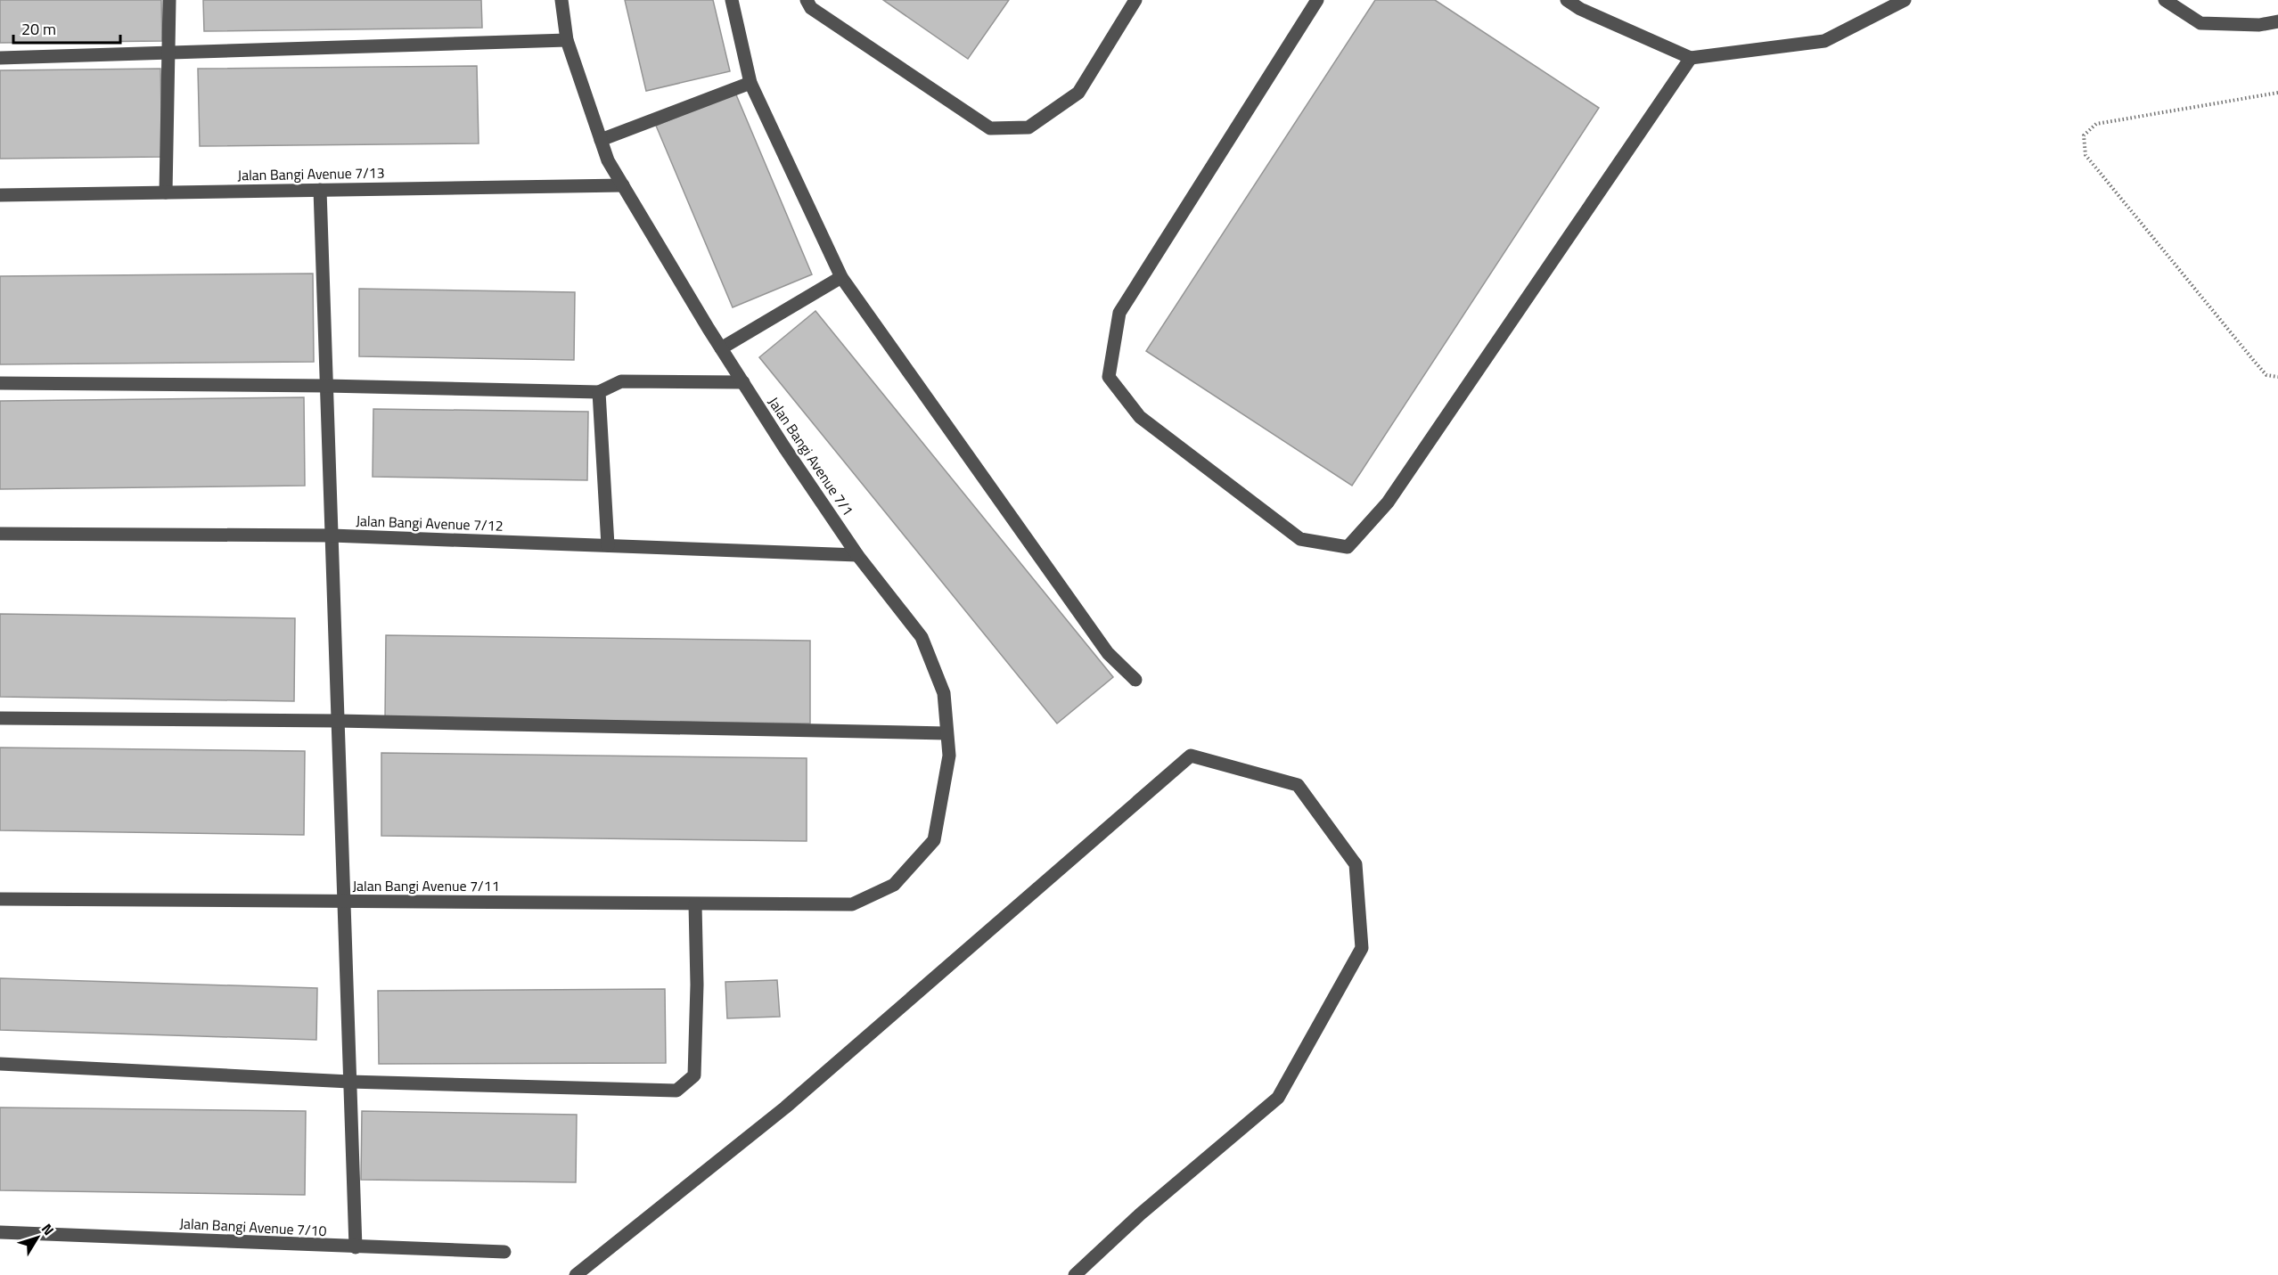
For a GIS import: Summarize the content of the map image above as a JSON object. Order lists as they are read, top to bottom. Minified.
{"streets":{"street":["Jalan Bangi Avenue 7/13","Jalan Bangi Avenue 7/1","Jalan Bangi Avenue 7/12","Jalan Bangi Avenue 7/11","Jalan Bangi Avenue 7/10"]},"crossings":[["Jalan Bangi Avenue 7/13","Jalan Bangi Avenue 7/1"],["Jalan Bangi Avenue 7/1","Jalan Bangi Avenue 7/12"],["Jalan Bangi Avenue 7/1","Jalan Bangi Avenue 7/11"]],"scale_bar":"20 m","north":"top right"}
